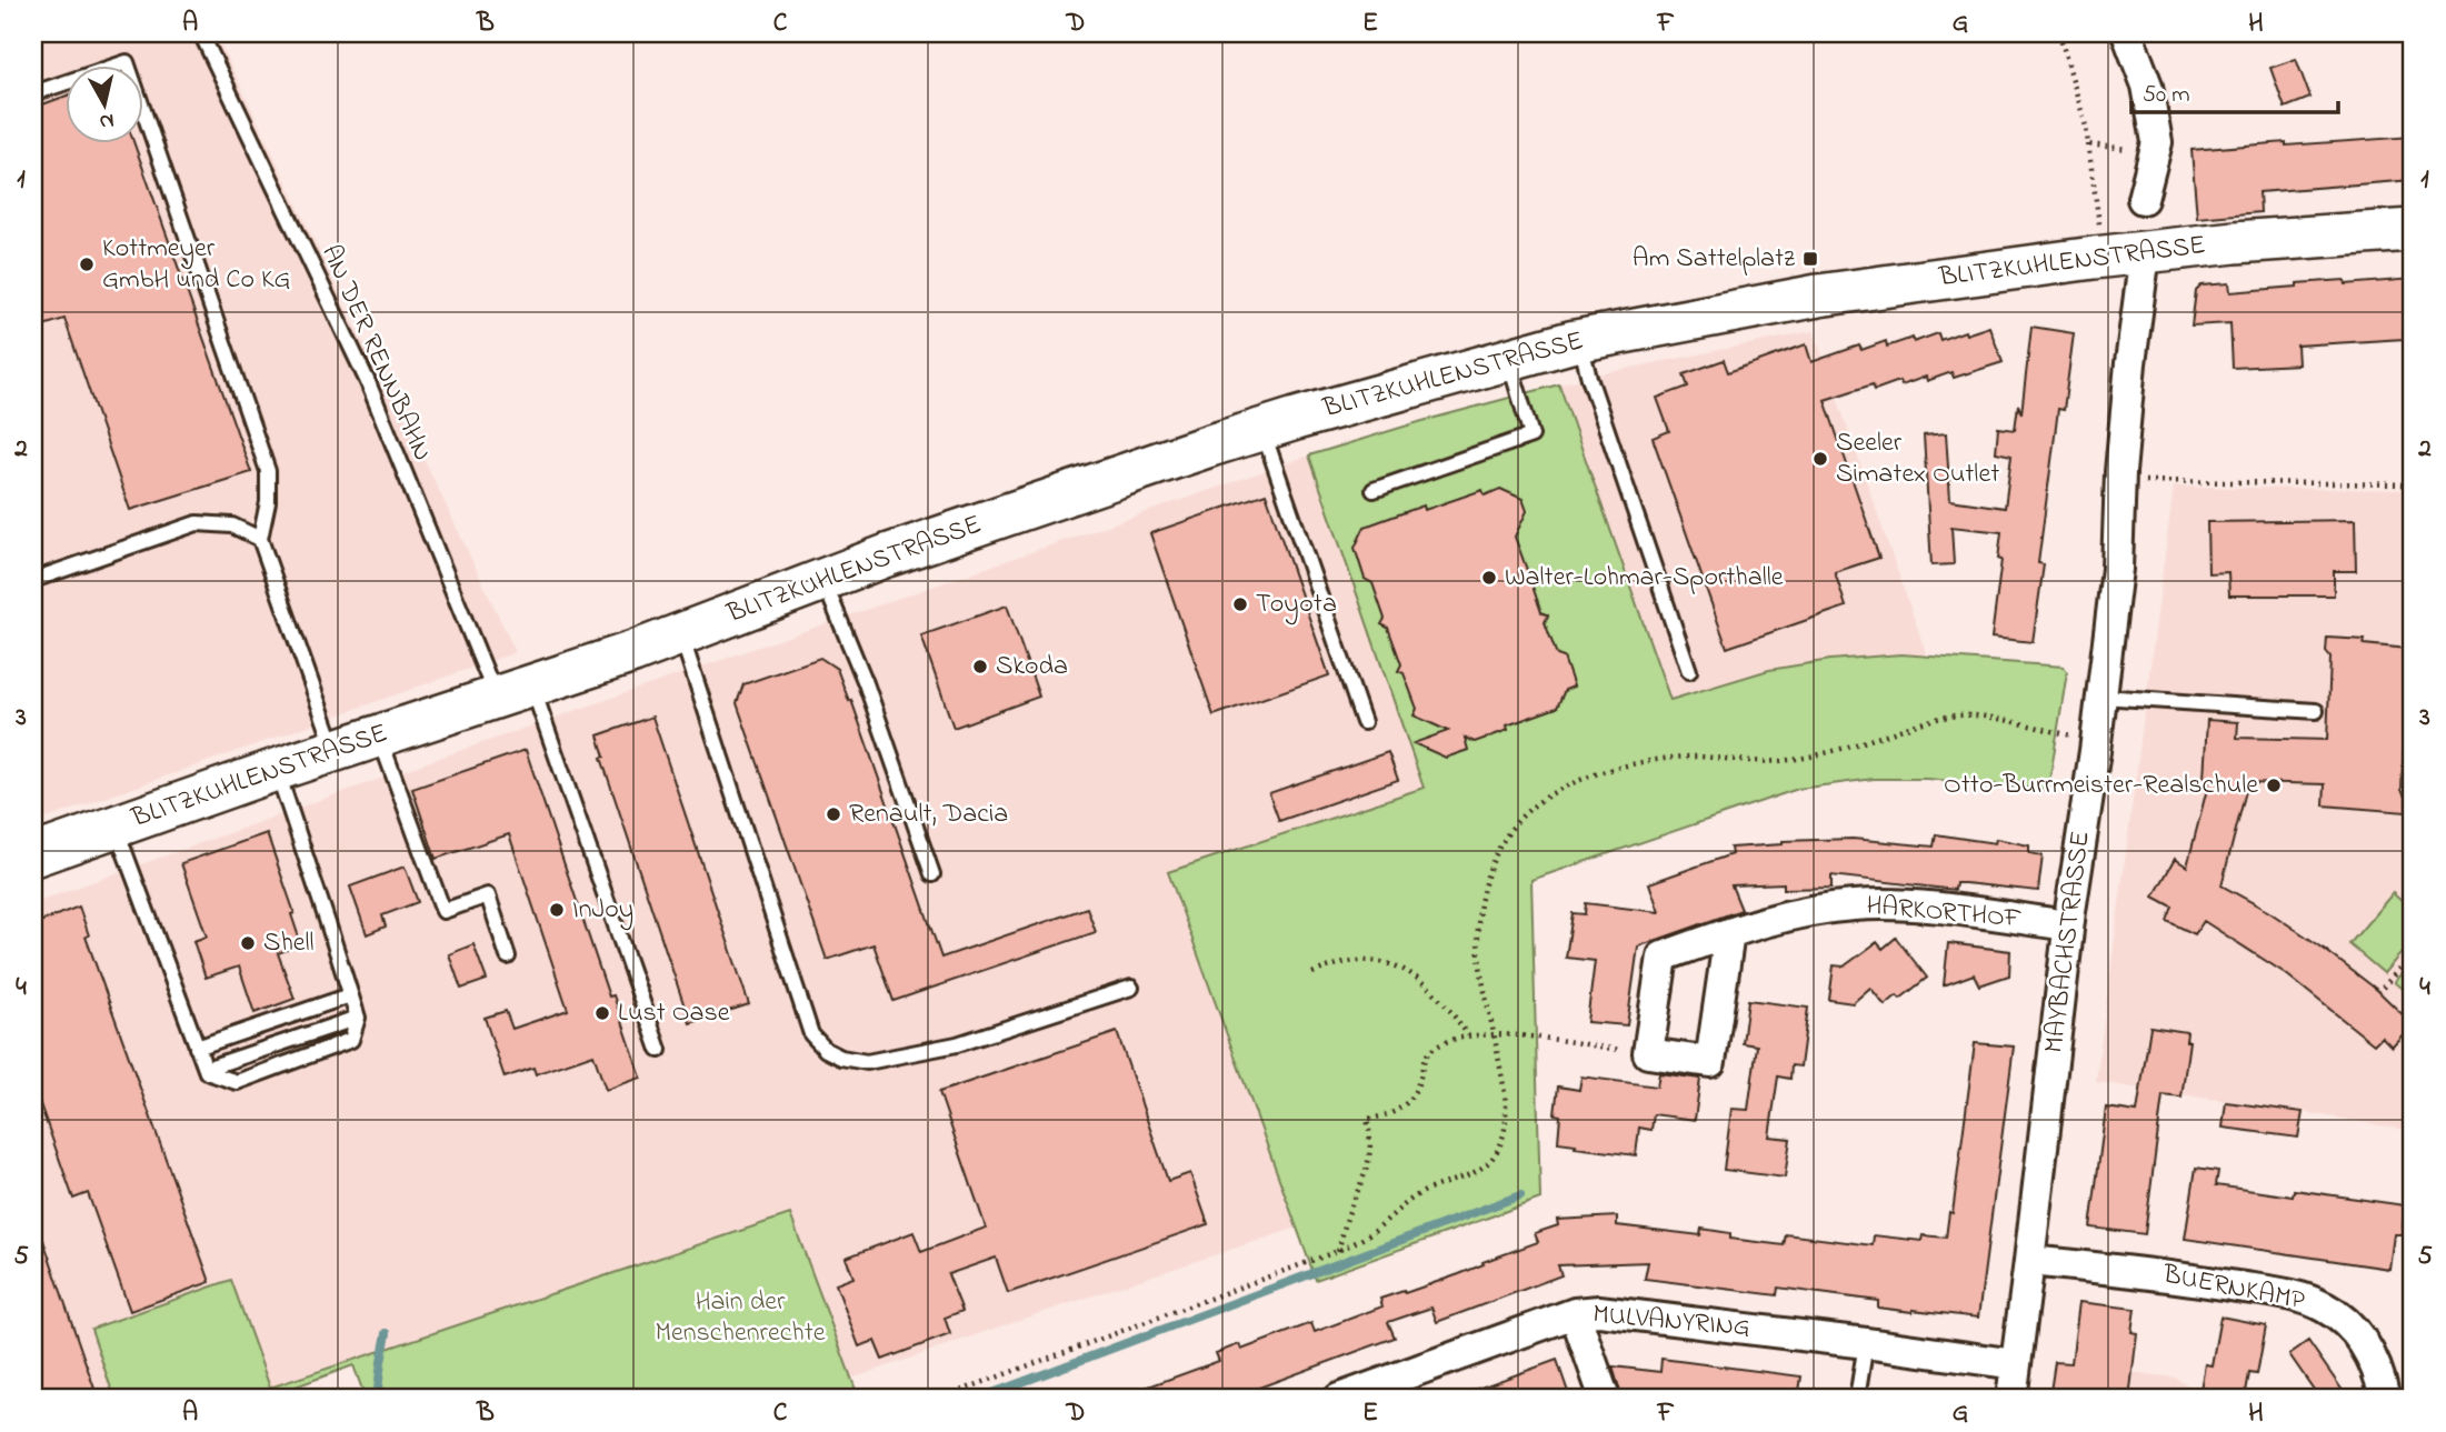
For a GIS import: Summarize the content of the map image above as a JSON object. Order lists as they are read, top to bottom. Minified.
{"streets":{"main road":["BLITZKUHLENSTRASSE"],"street":["HARKORTHOF","MAYBACHSTRASSE","BUERNKAMP","MULVANYRING"],"lane":["AN DER RENNBAHN"]},"crossings":[["BLITZKUHLENSTRASSE","AN DER RENNBAHN"],["BLITZKUHLENSTRASSE","MAYBACHSTRASSE"],["HARKORTHOF","MAYBACHSTRASSE"],["MAYBACHSTRASSE","BUERNKAMP"],["MAYBACHSTRASSE","MULVANYRING"]],"parks":["Hain der Menschenrechte"],"places":{"transit":["Am Sattelplatz"],"other":["Kottmeyer GmbH und Co KG","Seeler Simatex Outlet","Walter-Lohmar-Sporthalle","Toyota","Skoda","Otto-Burrmeister-Realschule","Renault, Dacia","InJoy","Shell","Lust Oase"]},"scale_bar":"50 m","north":"bottom","grid":{"columns":["A","B","C","D","E","F","G","H"],"rows":["1","2","3","4","5"]}}
